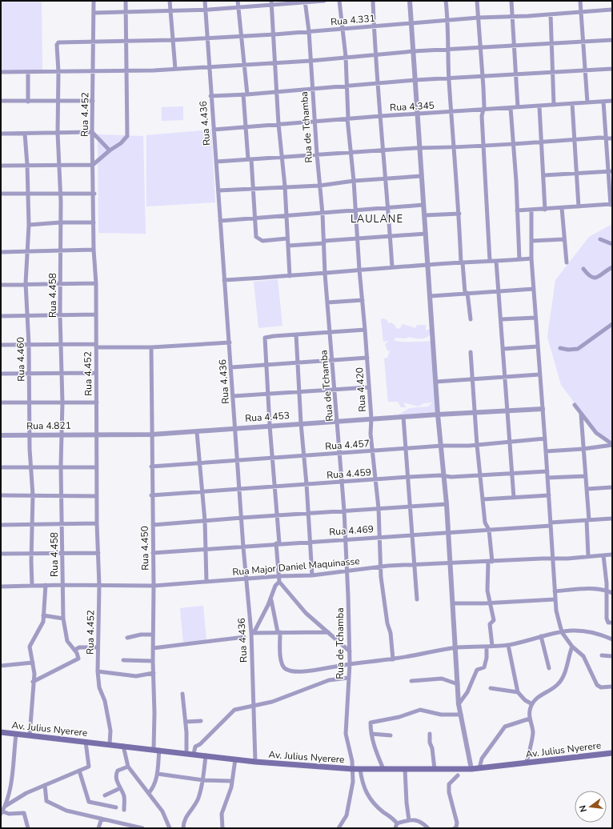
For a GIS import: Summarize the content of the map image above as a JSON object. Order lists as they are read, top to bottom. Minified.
{"streets":{"main road":["Av. Julius Nyerere"],"street":["Rua 4.331","Rua 4.345","Rua 4.452","Rua 4.436","Rua de Tchamba","Rua 4.458","Rua 4.460","Rua 4.420","Rua 4.453","Rua 4.821","Rua 4.457","Rua 4.459","Rua 4.469","Rua 4.450","Rua Major Daniel Maquinasse"]},"crossings":[["Rua 4.331","Rua 4.452"],["Rua 4.331","Rua 4.436"],["Rua 4.331","Rua de Tchamba"],["Rua 4.331","Rua 4.458"],["Rua 4.331","Rua 4.420"],["Rua 4.345","Rua 4.436"],["Rua 4.345","Rua de Tchamba"],["Rua 4.345","Rua 4.420"],["Rua 4.452","Rua 4.458"],["Rua 4.452","Rua 4.453"],["Rua 4.452","Rua 4.821"],["Rua 4.452","Rua Major Daniel Maquinasse"],["Rua 4.452","Av. Julius Nyerere"],["Rua 4.436","Rua 4.453"],["Rua 4.436","Rua 4.457"],["Rua 4.436","Rua 4.459"],["Rua 4.436","Rua 4.469"],["Rua 4.436","Rua Major Daniel Maquinasse"],["Rua 4.436","Av. Julius Nyerere"],["Rua de Tchamba","Rua 4.453"],["Rua de Tchamba","Rua 4.457"],["Rua de Tchamba","Rua 4.459"],["Rua de Tchamba","Rua 4.469"],["Rua de Tchamba","Rua Major Daniel Maquinasse"],["Rua de Tchamba","Av. Julius Nyerere"],["Rua 4.458","Rua 4.821"],["Rua 4.458","Rua Major Daniel Maquinasse"],["Rua 4.460","Rua 4.821"],["Rua 4.460","Rua Major Daniel Maquinasse"],["Rua 4.420","Rua 4.453"],["Rua 4.420","Rua 4.457"],["Rua 4.420","Rua 4.459"],["Rua 4.420","Rua 4.469"],["Rua 4.420","Rua Major Daniel Maquinasse"],["Rua 4.453","Rua 4.821"],["Rua 4.453","Rua 4.450"],["Rua 4.457","Rua 4.450"],["Rua 4.459","Rua 4.450"],["Rua 4.469","Rua 4.450"],["Rua 4.450","Rua Major Daniel Maquinasse"],["Rua 4.450","Av. Julius Nyerere"]],"districts":["LAULANE"],"north":"left"}
